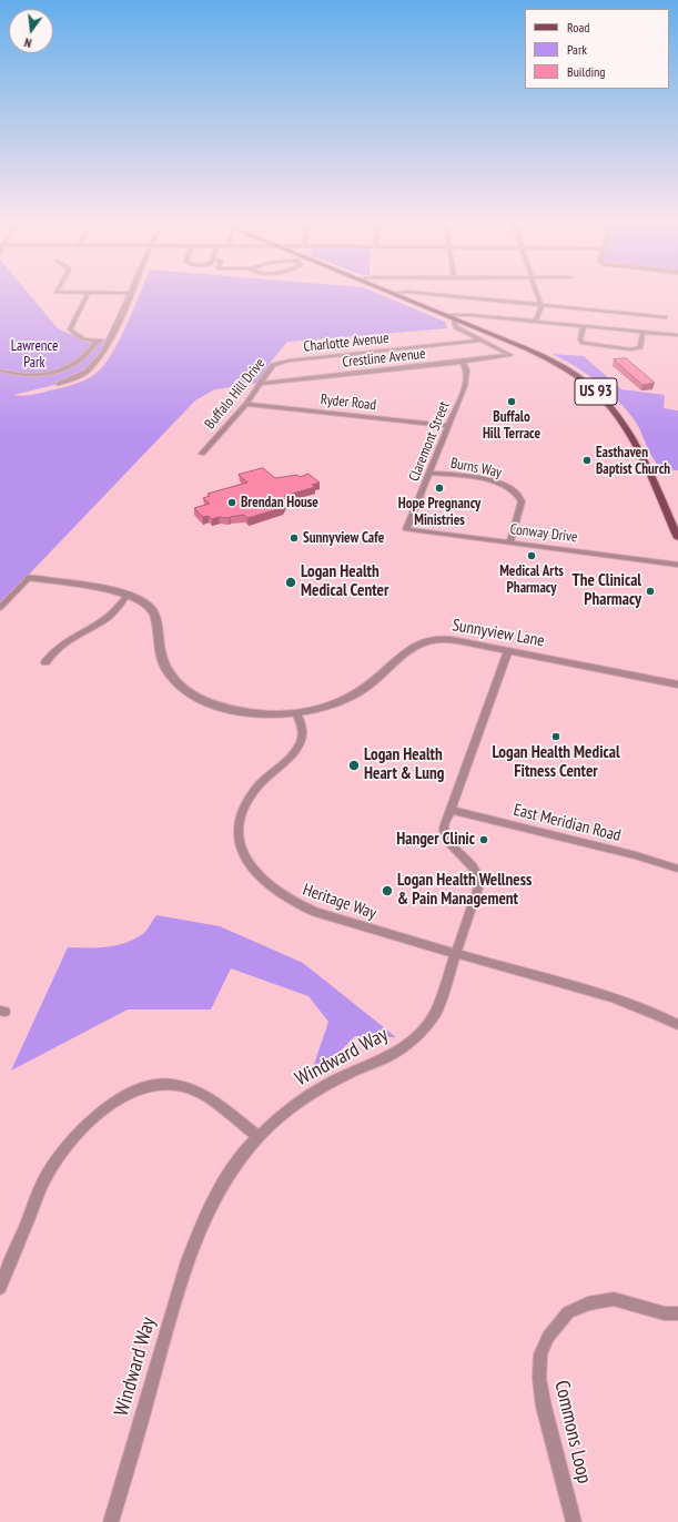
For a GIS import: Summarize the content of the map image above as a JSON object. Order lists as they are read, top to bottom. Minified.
{"streets":{"main road":["US 93"],"street":["Charlotte Avenue","Crestline Avenue","Buffalo Hill Drive","Ryder Road","Claremont Street","Burns Way","Conway Drive","Sunnyview Lane","East Meridian Road","Heritage Way","Windward Way","Commons Loop"]},"crossings":[["Charlotte Avenue","Crestline Avenue"],["Charlotte Avenue","Buffalo Hill Drive"],["Crestline Avenue","Buffalo Hill Drive"],["Crestline Avenue","Claremont Street"],["Buffalo Hill Drive","Ryder Road"],["Ryder Road","Claremont Street"],["Claremont Street","Burns Way"],["Claremont Street","Conway Drive"],["Burns Way","Conway Drive"],["Sunnyview Lane","Heritage Way"],["Sunnyview Lane","Windward Way"],["East Meridian Road","Windward Way"],["Heritage Way","Windward Way"]],"parks":["Lawrence Park"],"places":["Buffalo Hill Terrace","Easthaven Baptist Church","Hope Pregnancy Ministries","Brendan House","Sunnyview Cafe","Medical Arts Pharmacy","Logan Health Medical Center","The Clinical Pharmacy","Logan Health Medical Fitness Center","Logan Health Heart & Lung","Hanger Clinic","Logan Health Wellness & Pain Management"],"legend":["Road","Park","Building"],"north":"bottom"}
